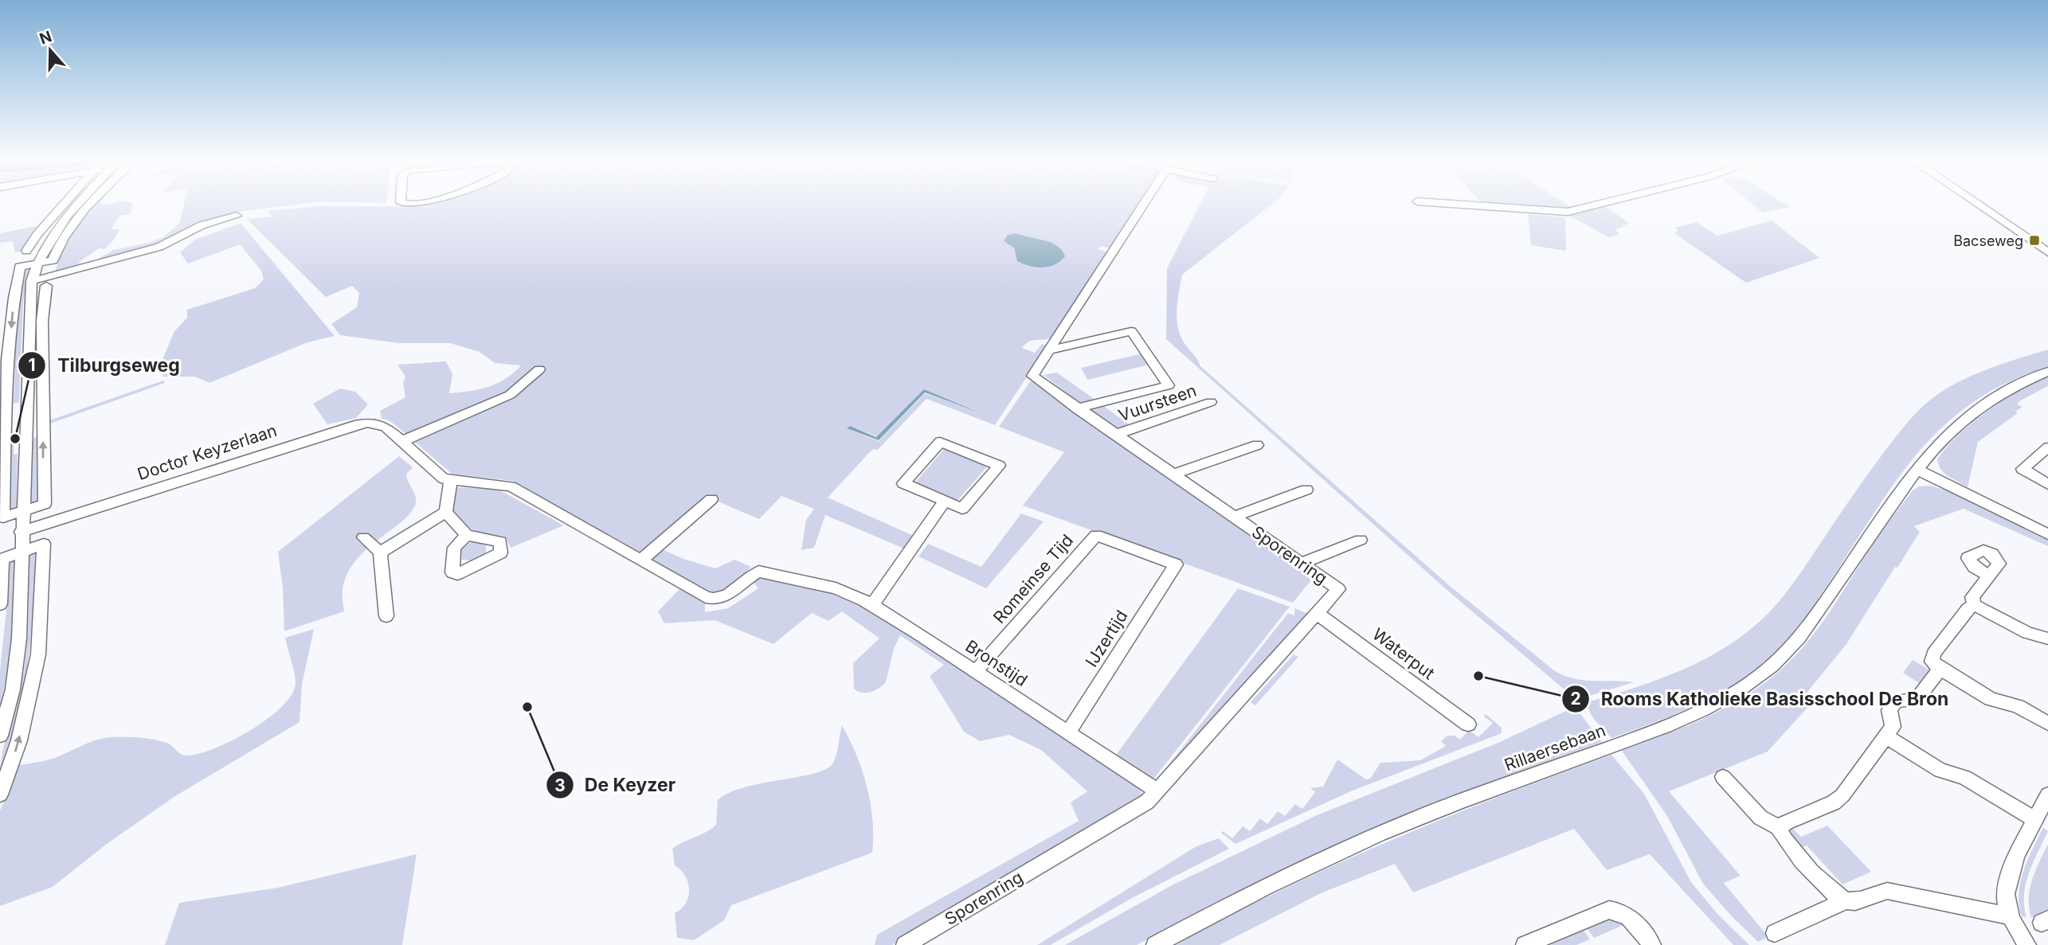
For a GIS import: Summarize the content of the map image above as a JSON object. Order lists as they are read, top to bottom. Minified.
{"streets":{"street":["Vuursteen","Doctor Keyzerlaan","Sporenring","Romeinse Tijd","IJzertijd","Waterput","Bronstijd","Rillaersebaan"]},"crossings":[["Vuursteen","Sporenring"],["Doctor Keyzerlaan","Bronstijd"],["Sporenring","Waterput"],["Sporenring","Bronstijd"],["Romeinse Tijd","IJzertijd"],["Romeinse Tijd","Bronstijd"],["IJzertijd","Bronstijd"]],"places":{"transit":["Bacseweg"],"other":["Tilburgseweg","Rooms Katholieke Basisschool De Bron","De Keyzer"]},"north":"top"}
